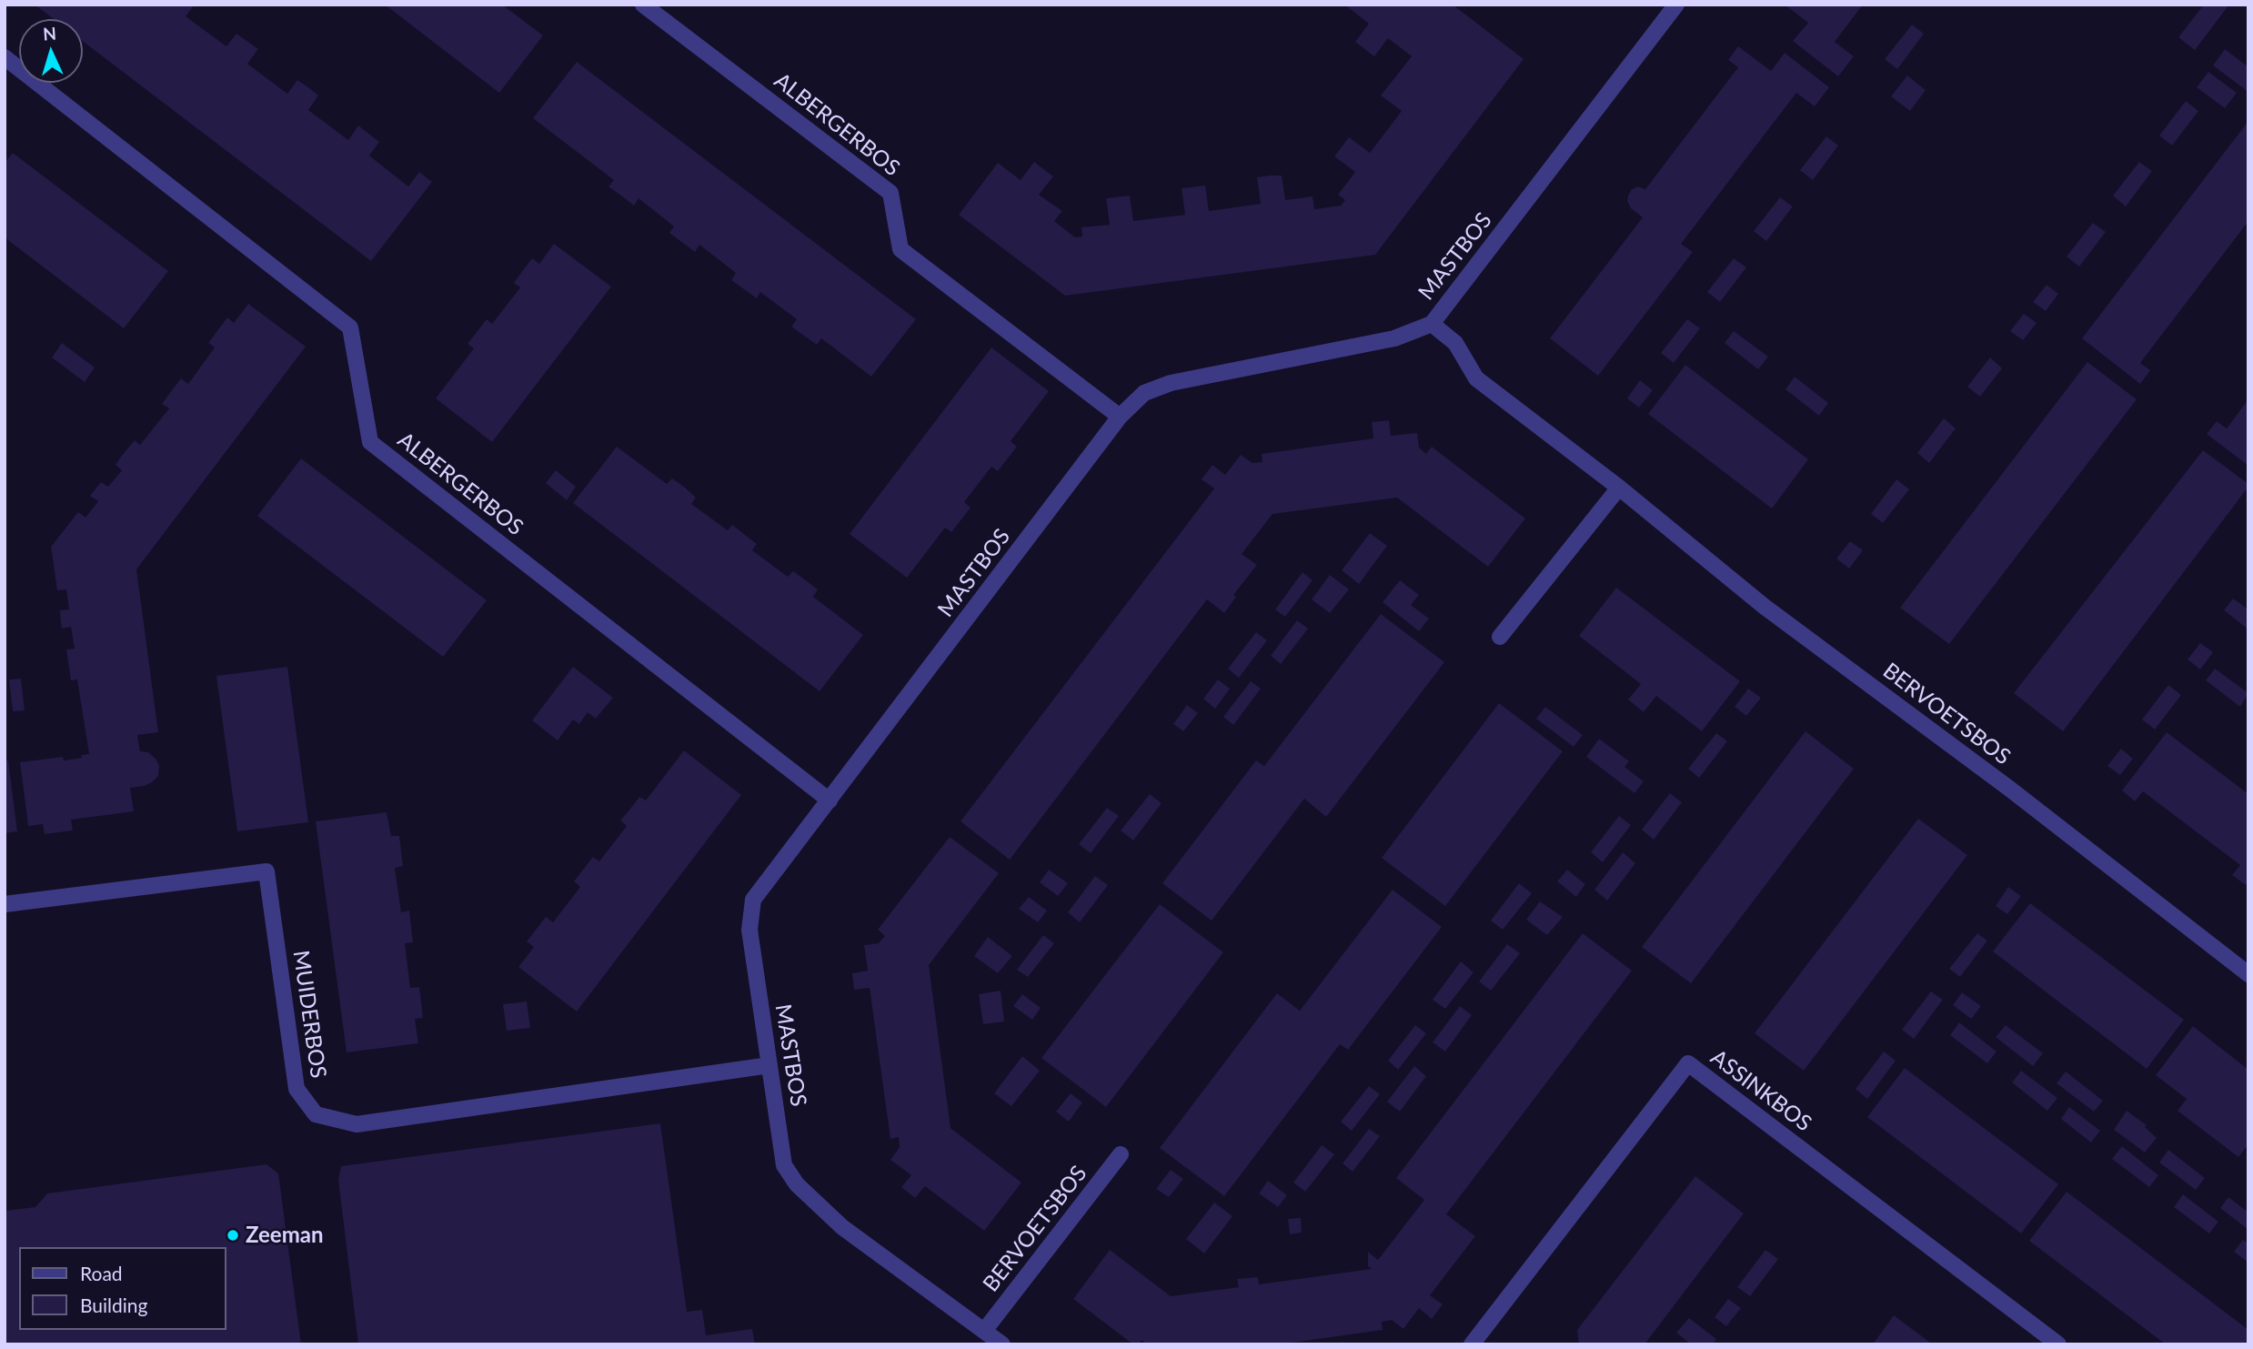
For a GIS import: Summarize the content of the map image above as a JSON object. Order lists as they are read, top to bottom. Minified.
{"streets":{"street":["ALBERGERBOS","MASTBOS","BERVOETSBOS","MUIDERBOS","ASSINKBOS"]},"crossings":[["ALBERGERBOS","MASTBOS"],["MASTBOS","BERVOETSBOS"],["MASTBOS","MUIDERBOS"]],"places":["Zeeman"],"legend":["Road","Building"],"north":"top"}
